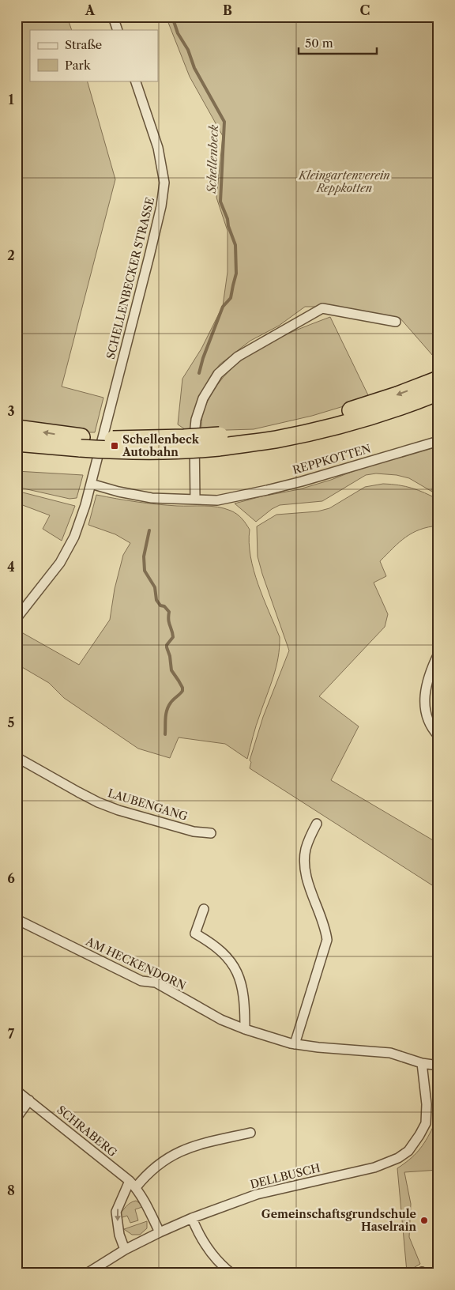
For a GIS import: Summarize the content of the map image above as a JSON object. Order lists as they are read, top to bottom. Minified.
{"streets":{"street":["SCHELLENBECKER STRASSE","REPPKOTTEN","LAUBENGANG","AM HECKENDORN","SCHRABERG","DELLBUSCH"]},"crossings":[["AM HECKENDORN","DELLBUSCH"],["SCHRABERG","DELLBUSCH"]],"water":["Schellenbeck"],"parks":["Kleingartenverein Reppkotten"],"places":{"transit":["Schellenbeck Autobahn"],"other":["Gemeinschaftsgrundschule Haselrain"]},"legend":["Straße","Park"],"scale_bar":"50 m","grid":{"columns":["A","B","C"],"rows":["1","2","3","4","5","6","7","8"]}}
